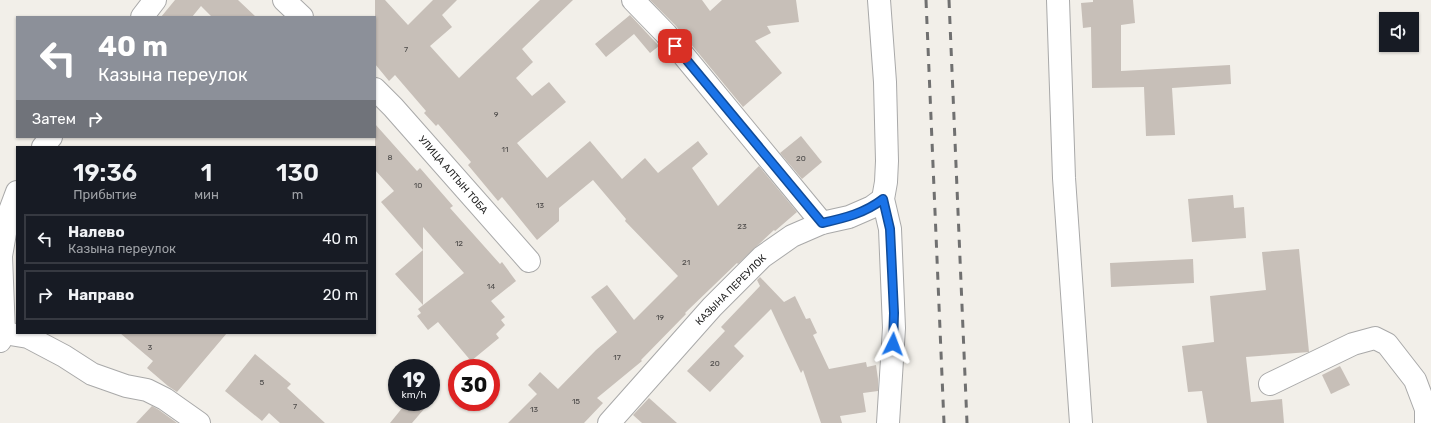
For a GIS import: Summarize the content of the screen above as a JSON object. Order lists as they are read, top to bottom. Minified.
{"streets":{"street":["УЛИЦА АЛТЫН ТОБА","КАЗЫНА ПЕРЕУЛОК"]},"house_numbers":["7","9","11","8","20","10","13","23","12","21","14","19","3","17","20","5","15","7","13"],"page":{"turn":["40 m","Казына переулок"],"then":"Затем","eta":["19:36","Прибытие","1","мин","130","m"],"list":[{"name":"Налево","note":"Казына переулок","value":"40 m"},{"name":"Направо","value":"20 m"}],"speed":"19 km/h","limit":"30"}}
